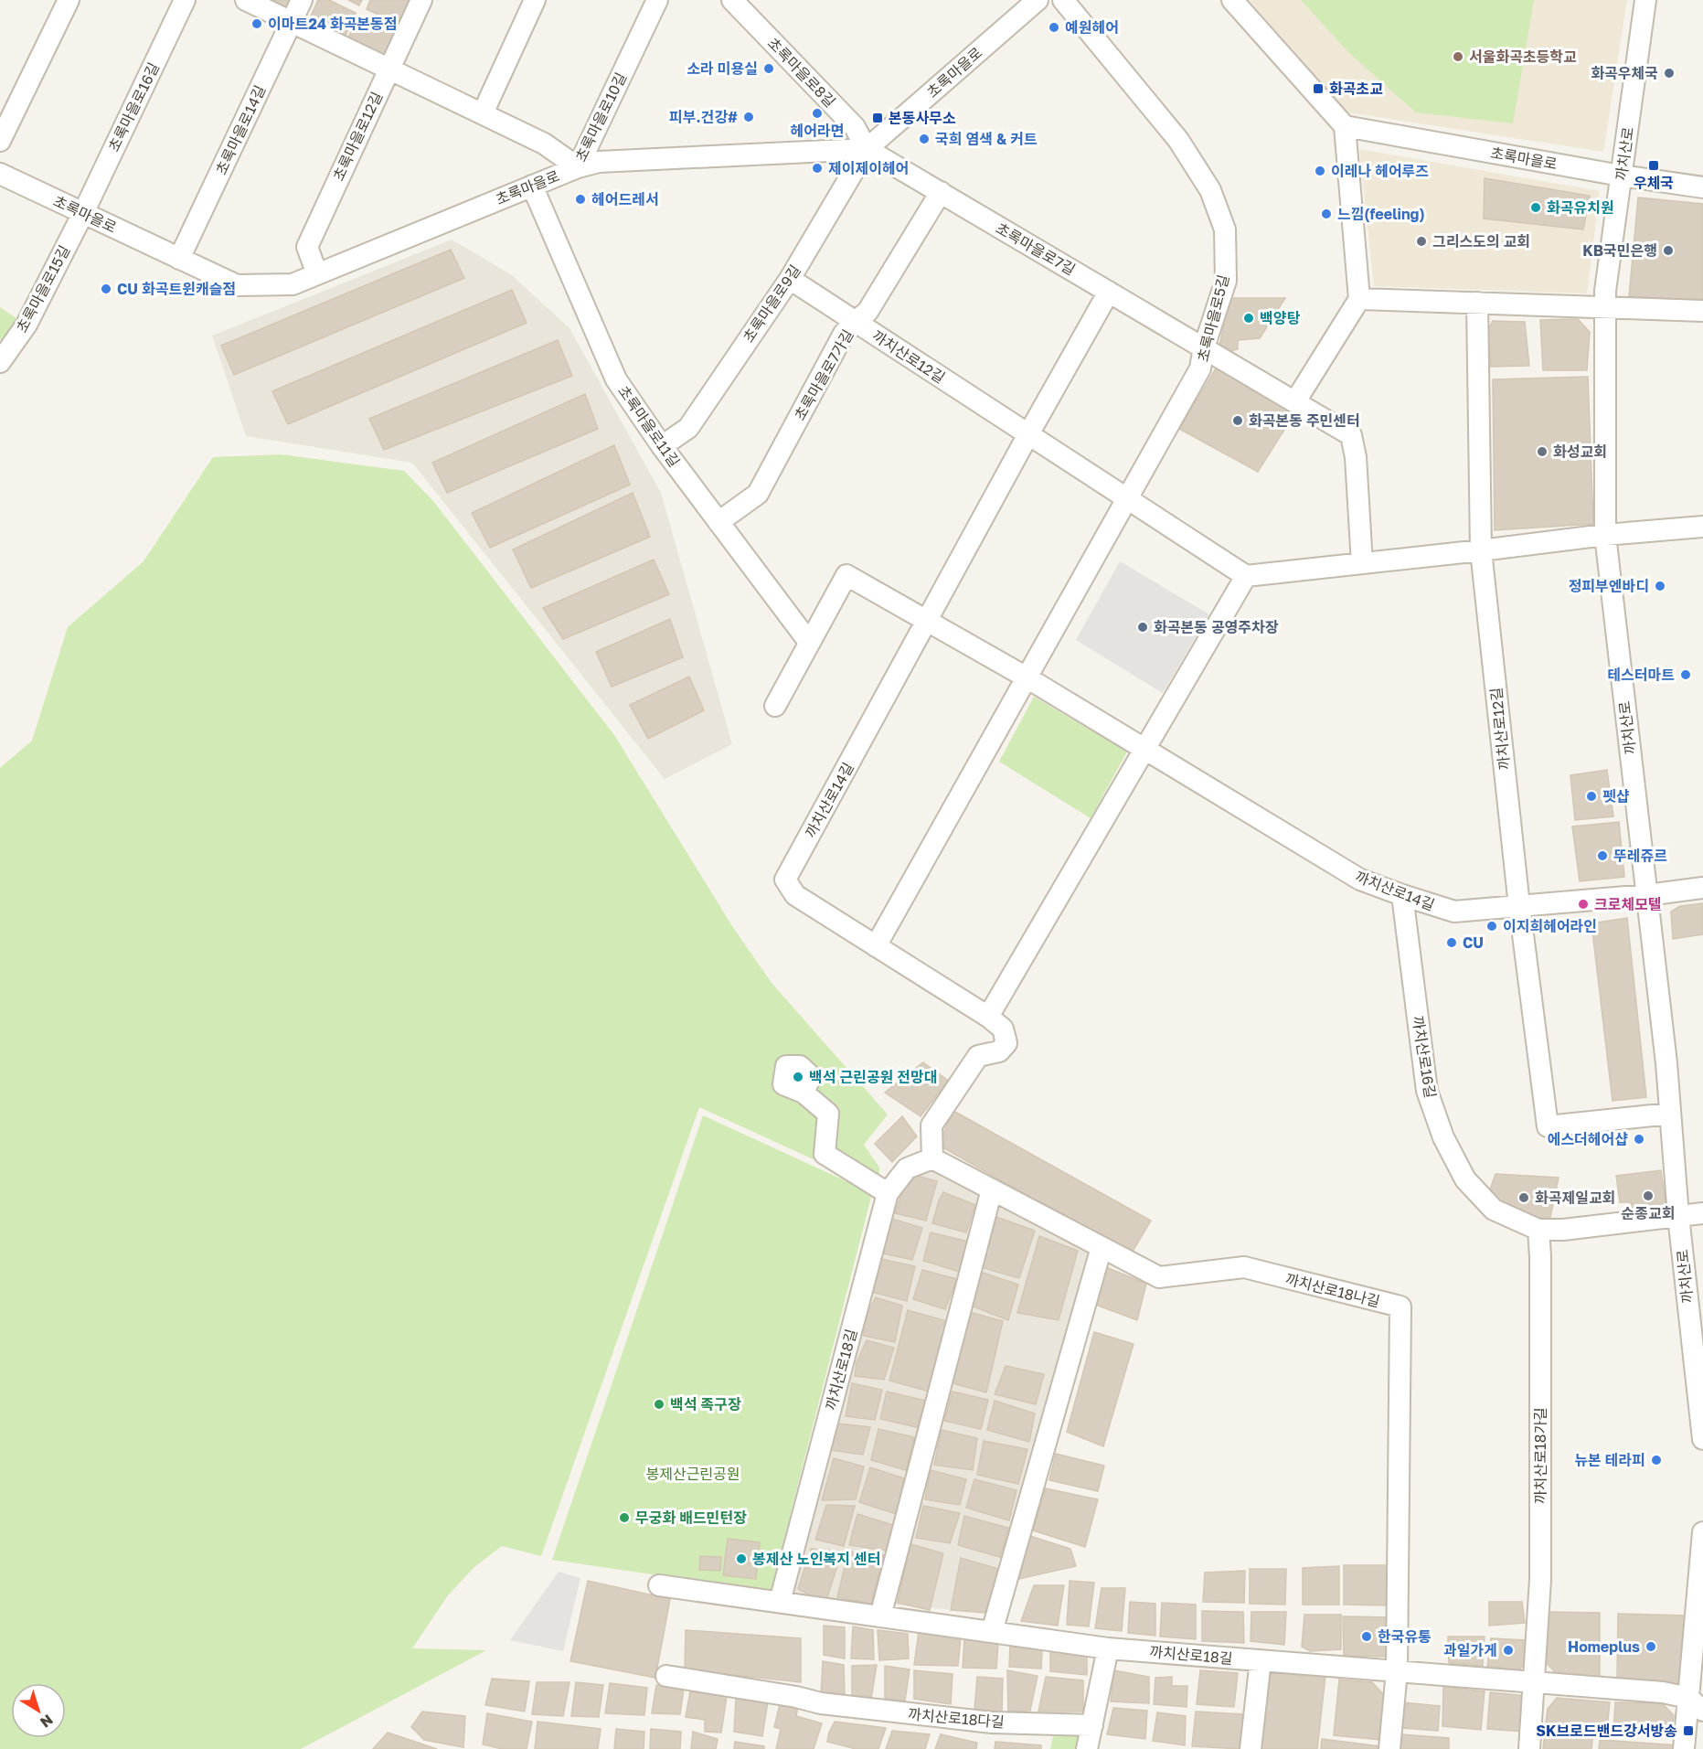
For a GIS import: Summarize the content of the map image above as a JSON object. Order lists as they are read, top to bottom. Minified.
{"streets":{"street":["초록마을로8길","초록마을로","초록마을로16길","초록마을로10길","초록마을로14길","초록마을로12길","까치산로","초록마을로7길","초록마을로15길","초록마을로9길","초록마을로5길","까치산로12길","초록마을로7가길","초록마을로11길","까치산로14길","까치산로16길","까치산로18나길","까치산로18길","까치산로18가길","까치산로18다길"]},"crossings":[["초록마을로8길","초록마을로"],["초록마을로8길","초록마을로7길"],["초록마을로8길","초록마을로9길"],["초록마을로","초록마을로16길"],["초록마을로","초록마을로10길"],["초록마을로","초록마을로14길"],["초록마을로","초록마을로12길"],["초록마을로","까치산로"],["초록마을로","초록마을로7길"],["초록마을로","초록마을로15길"],["초록마을로","초록마을로9길"],["초록마을로","초록마을로11길"],["초록마을로16길","초록마을로15길"],["초록마을로10길","초록마을로14길"],["초록마을로10길","초록마을로12길"],["까치산로","까치산로14길"],["까치산로","까치산로16길"],["초록마을로7길","초록마을로9길"],["초록마을로7길","초록마을로5길"],["초록마을로7길","초록마을로7가길"],["초록마을로9길","까치산로12길"],["초록마을로9길","초록마을로11길"],["초록마을로5길","까치산로12길"],["초록마을로5길","까치산로14길"],["까치산로12길","초록마을로7가길"],["까치산로12길","까치산로14길"],["초록마을로7가길","초록마을로11길"],["초록마을로11길","까치산로14길"],["까치산로14길","까치산로16길"],["까치산로14길","까치산로18나길"],["까치산로14길","까치산로18길"],["까치산로16길","까치산로18가길"],["까치산로18나길","까치산로18길"],["까치산로18길","까치산로18가길"]],"parks":["봉제산근린공원"],"places":{"other":["이마트24 화곡본동점","예원헤어","서울화곡초등학교","소라 미용실","화곡우체국","헤어라면","피부.건강#","국희 염색 & 커트","제이제이헤어","이레나 헤어루즈","헤어드레서","화곡유치원","느낌(feeling)","그리스도의 교회","KB국민은행","CU 화곡트윈캐슬점","백양탕","화곡본동 주민센터","화성교회","정피부엔바디","화곡본동 공영주차장","테스터마트","펫샵","뚜레쥬르","크로체모텔","이지희헤어라인","CU","백석 근린공원 전망대","에스더헤어샵","순종교회","화곡제일교회","백석 족구장","뉴본 테라피","무궁화 배드민턴장","봉제산 노인복지 센터","한국유통","Homeplus","과일가게"],"transit":["화곡초교","본동사무소","우체국","SK브로드밴드강서방송"]},"north":"bottom right"}
